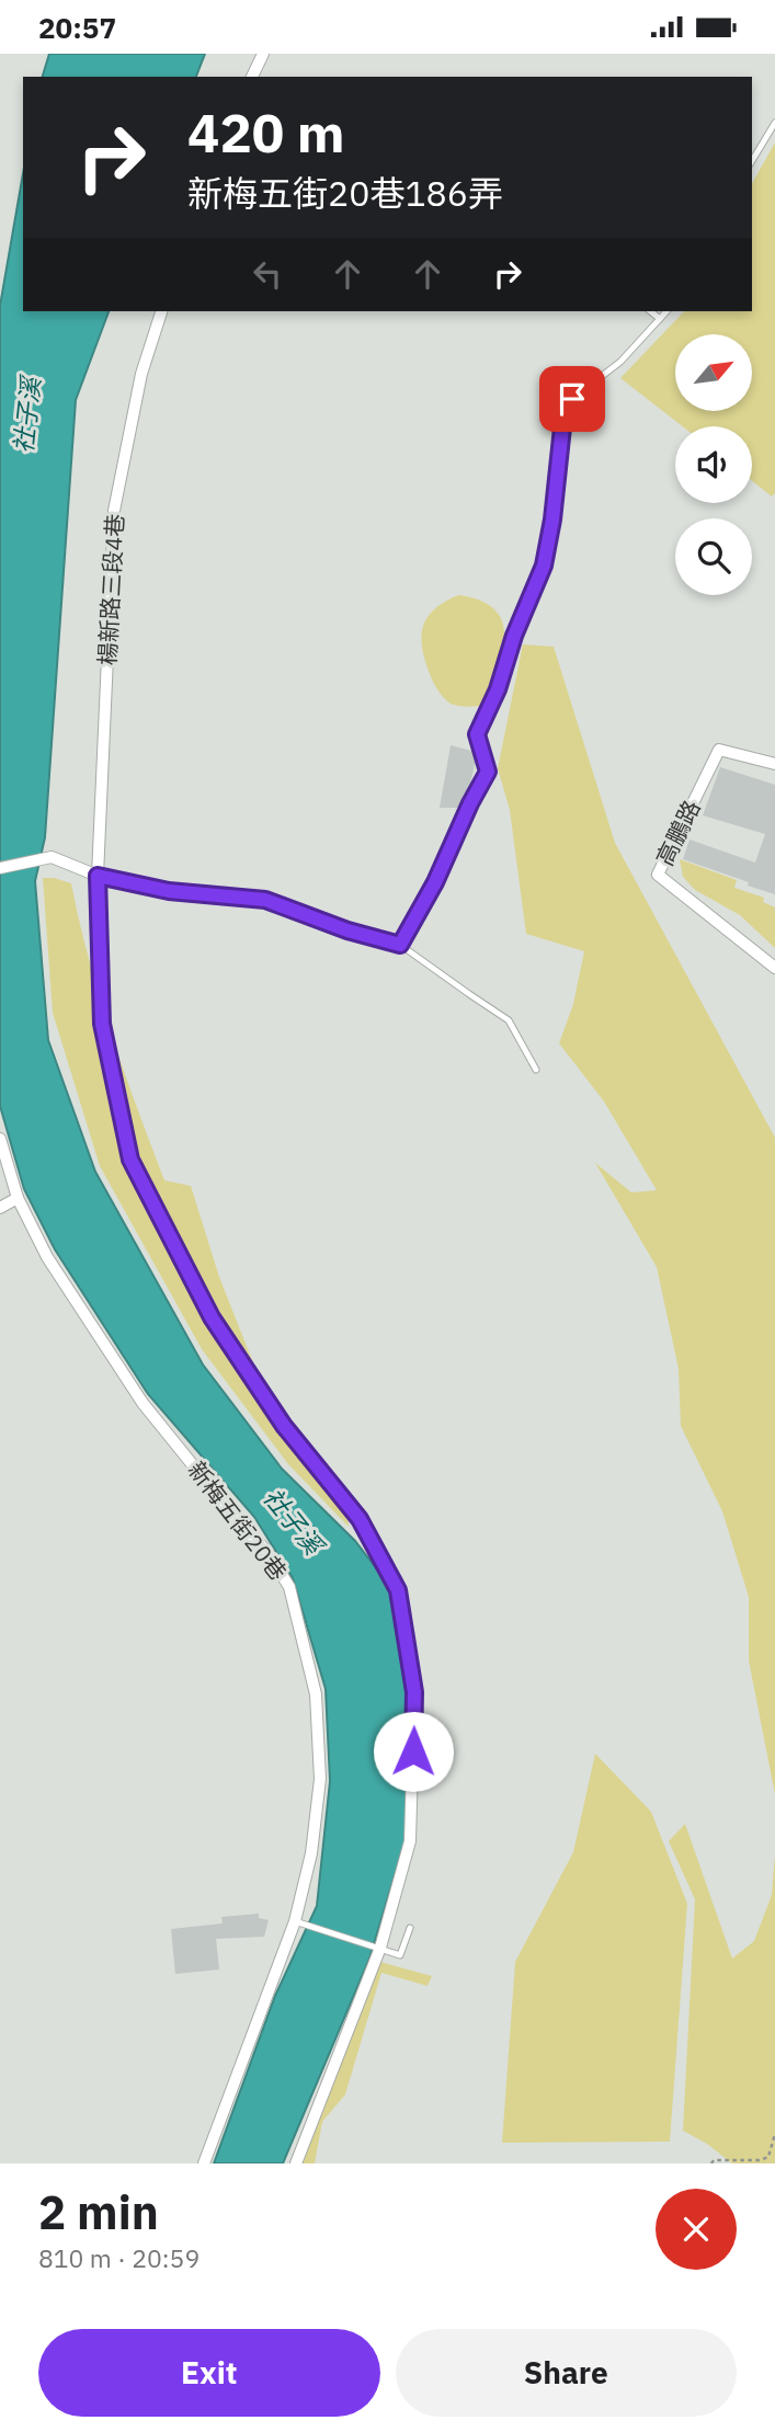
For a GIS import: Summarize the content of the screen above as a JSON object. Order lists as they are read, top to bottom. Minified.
{"streets":{"street":["楊新路三段4巷","高鵬路","新梅五街20巷"]},"water":["社子溪"],"north":"top right","page":{"status":"20:57","turn":["420 m","新梅五街20巷186弄"],"heading":["2 min","810 m · 20:59"],"buttons":["Exit","Share"]}}
